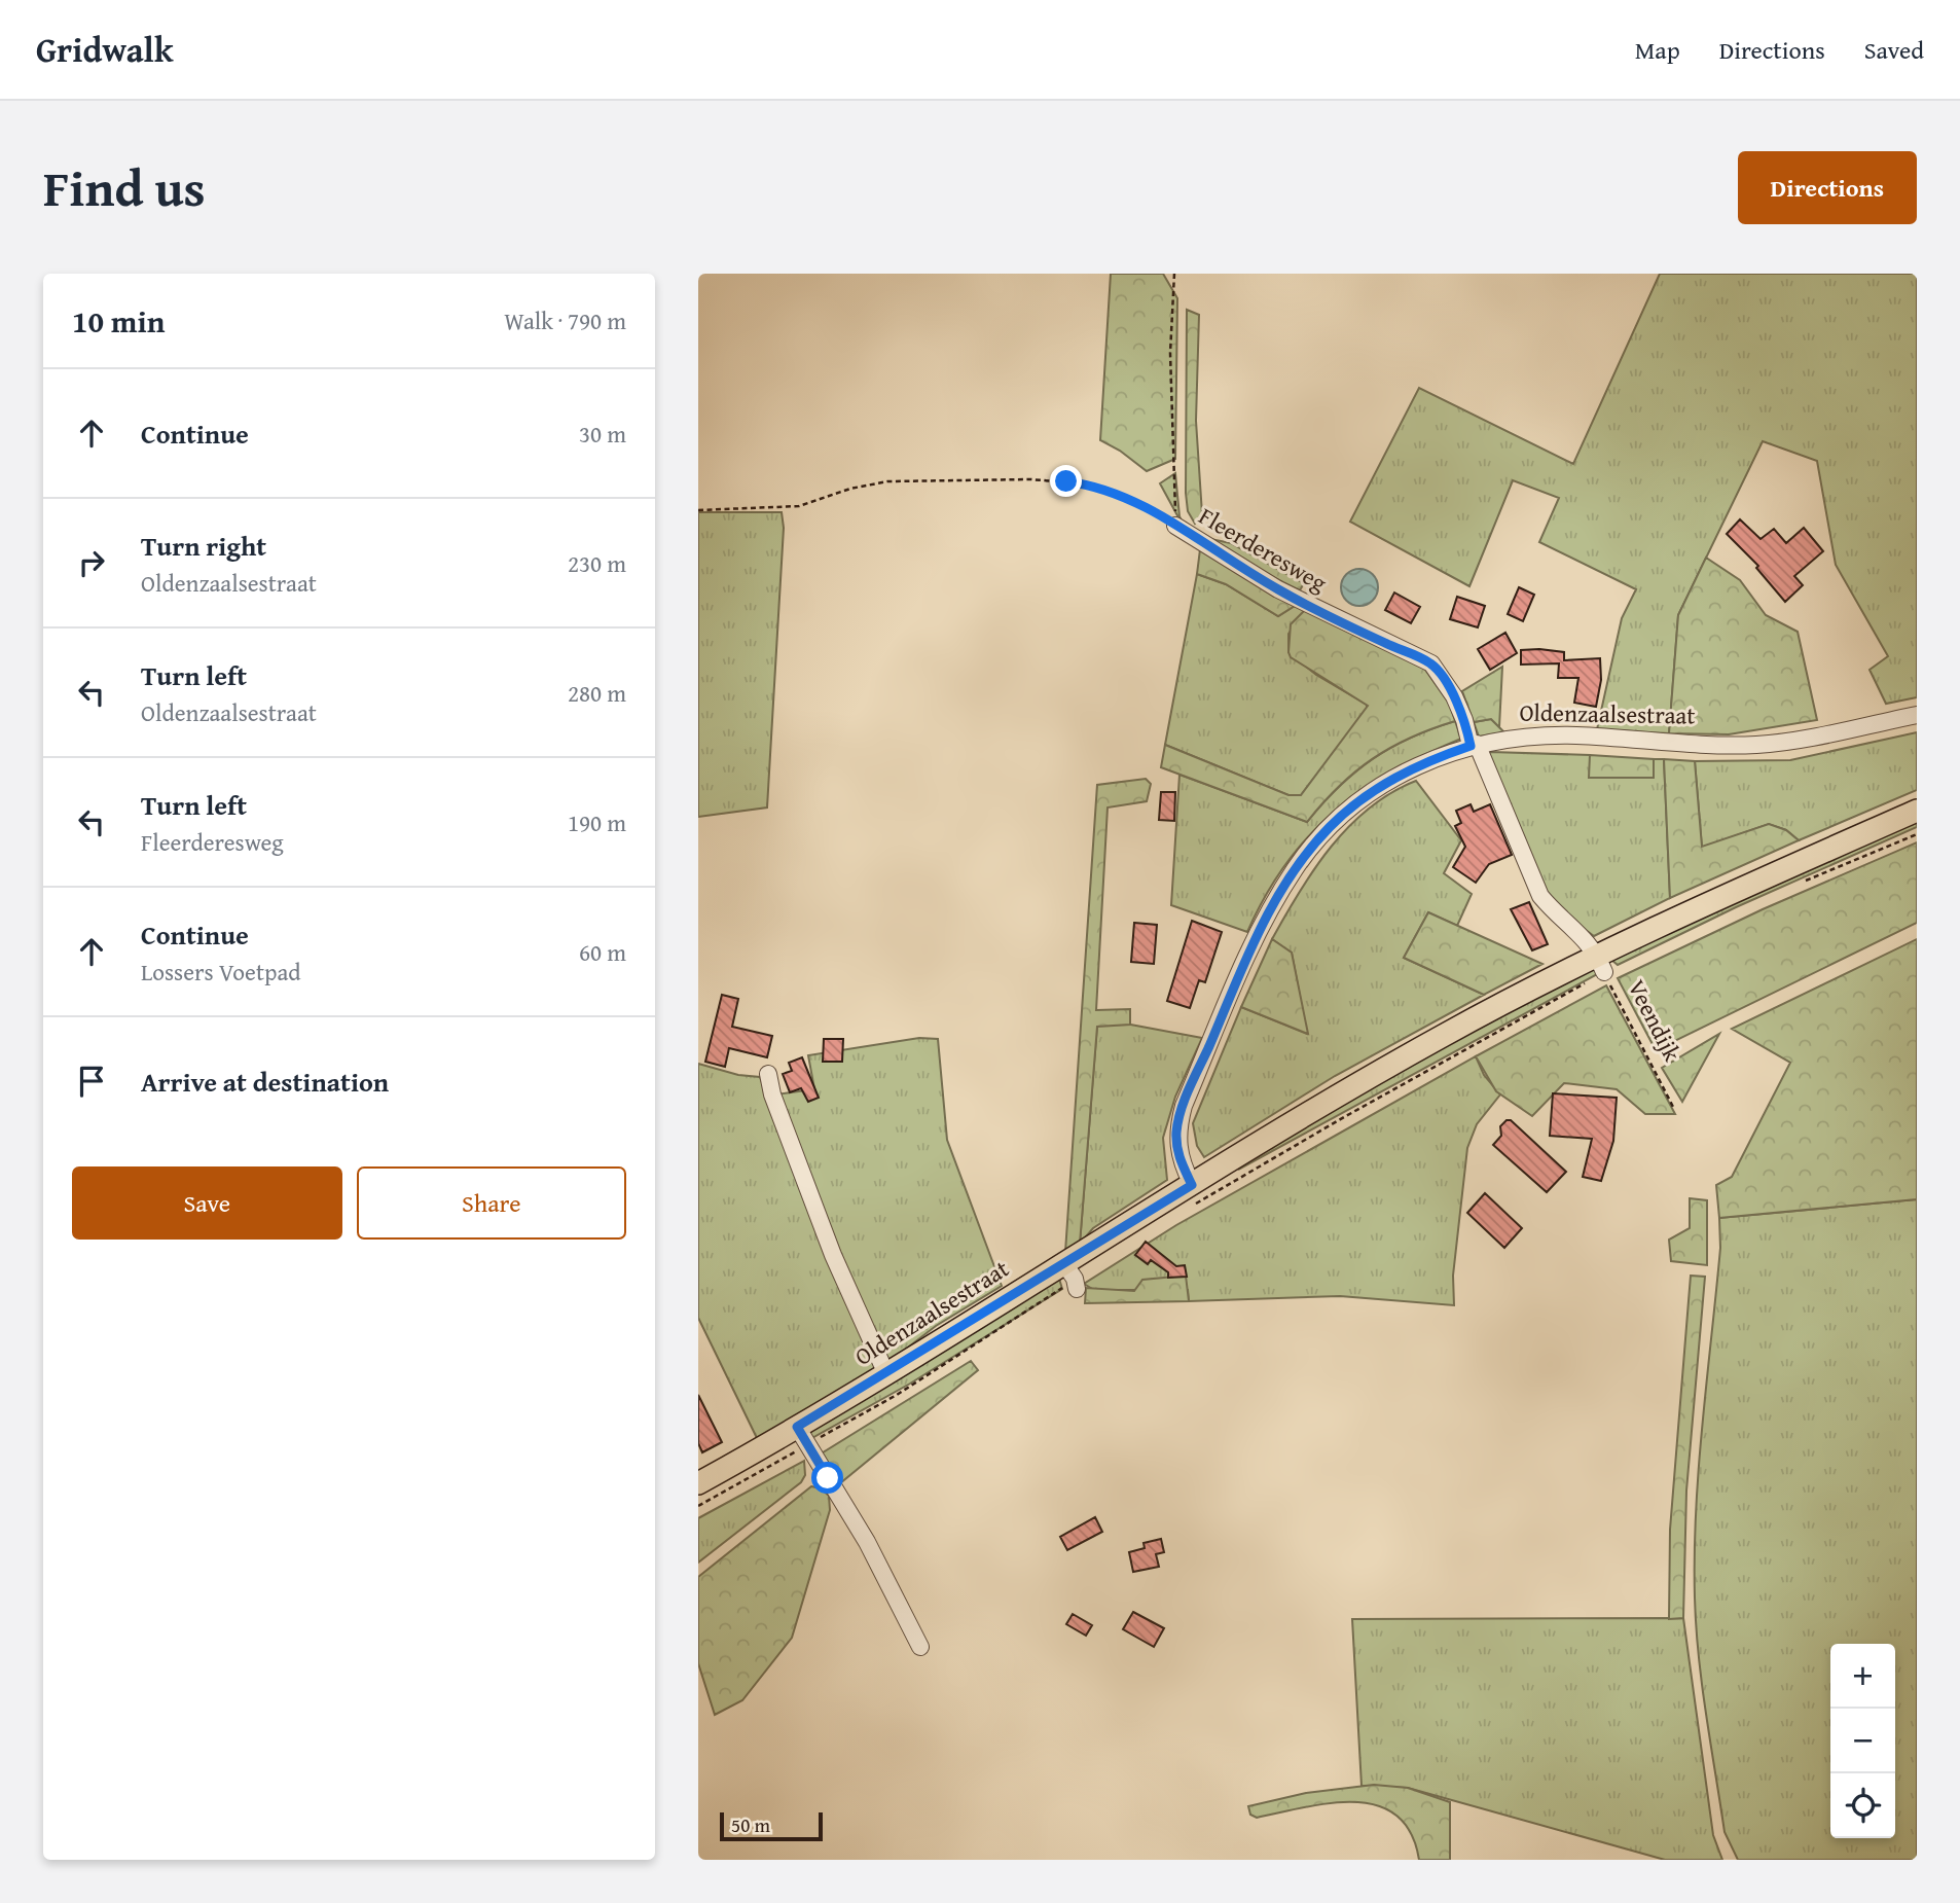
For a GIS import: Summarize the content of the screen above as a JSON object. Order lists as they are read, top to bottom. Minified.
{"streets":{"main road":["Oldenzaalsestraat"],"street":["Fleerderesweg"],"path":["Veendijk"]},"crossings":[["Fleerderesweg","Oldenzaalsestraat"],["Fleerderesweg","Veendijk"],["Oldenzaalsestraat","Veendijk"]],"scale_bar":"50 m","page":{"header":"Gridwalk","nav":["Map","Directions","Saved"],"title":"Find us","buttons":["Directions",["Save","Share"]],"heading":["10 min","Walk · 790 m"],"list":[["Continue","30 m"],["Turn right","Oldenzaalsestraat","230 m"],["Turn left","Oldenzaalsestraat","280 m"],["Turn left","Fleerderesweg","190 m"],["Continue","Lossers Voetpad","60 m"],"Arrive at destination"],"map_buttons":["+","−"],"scale":"50 m"}}
